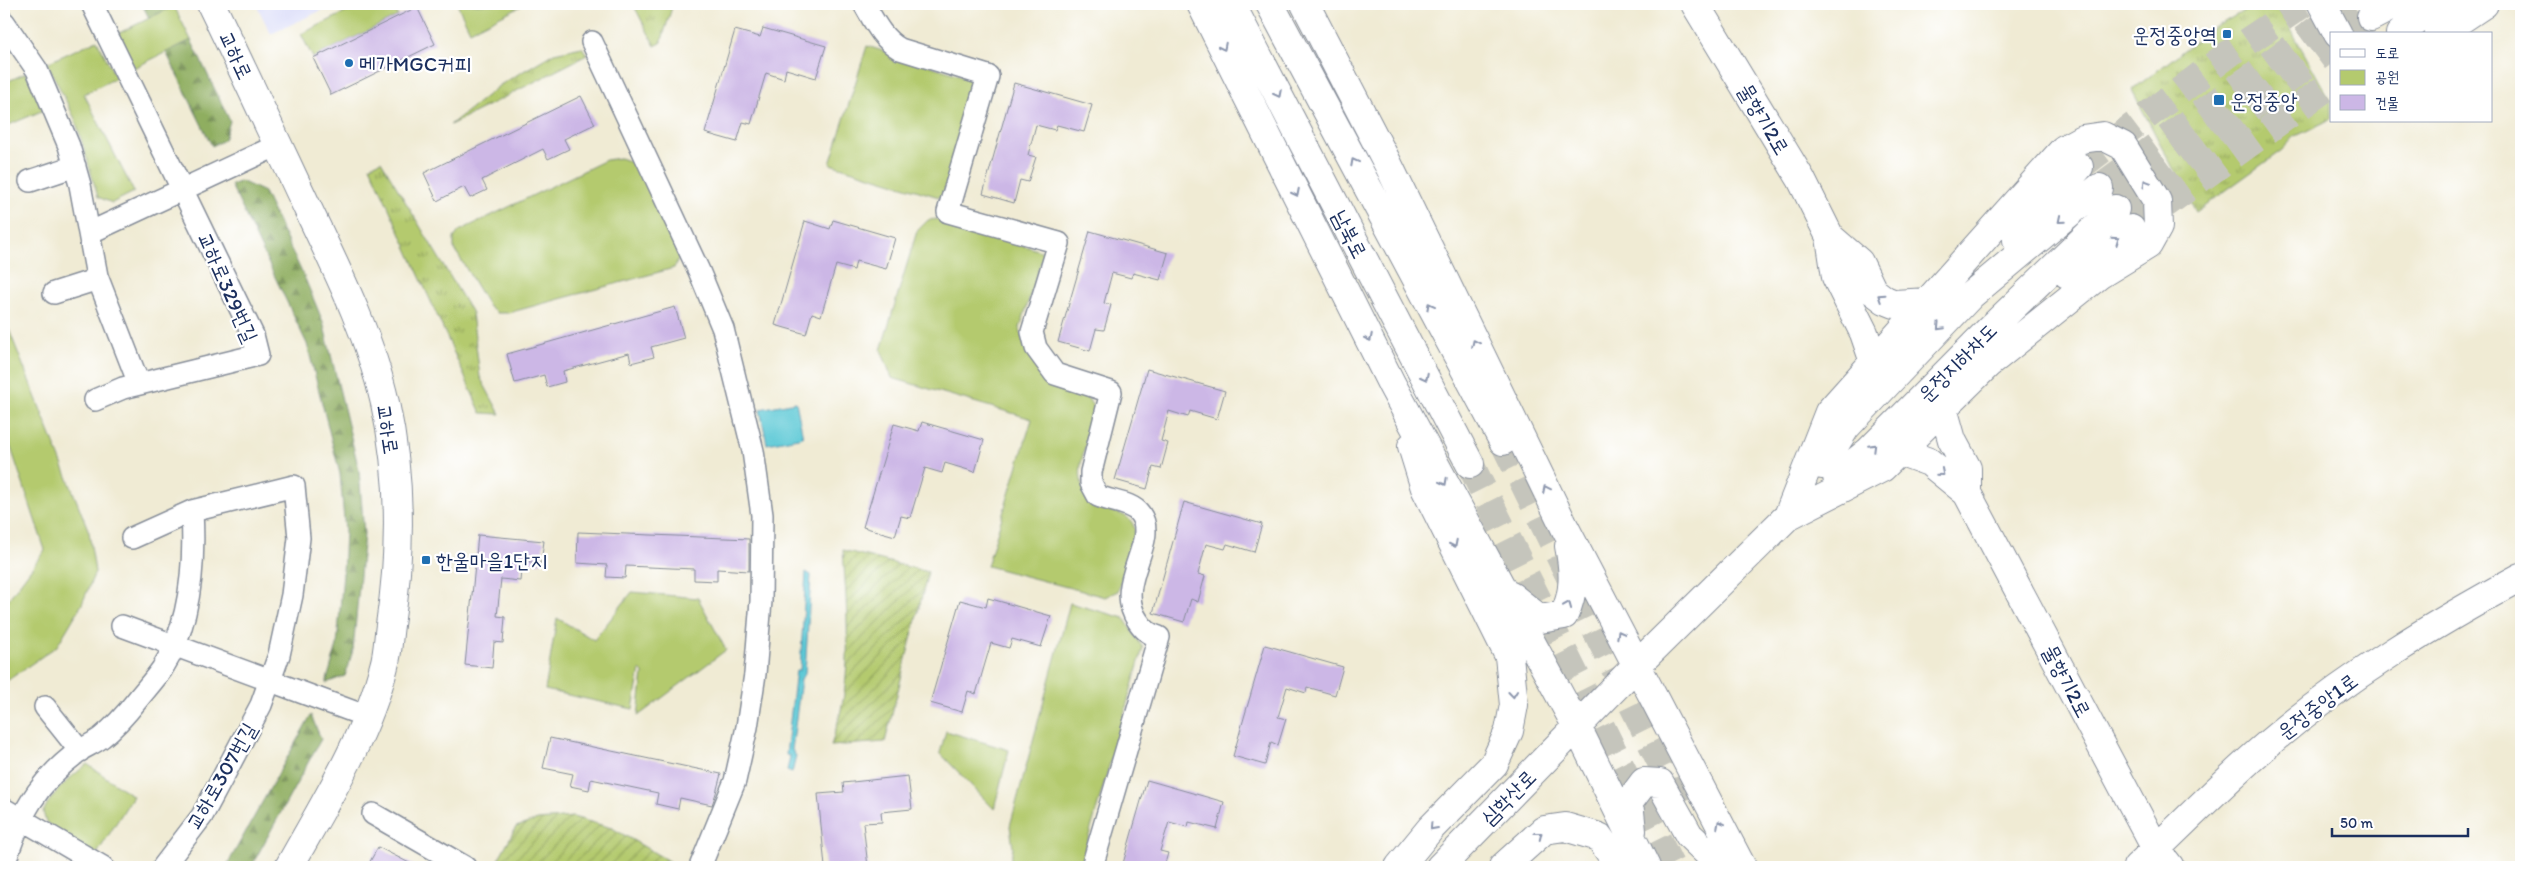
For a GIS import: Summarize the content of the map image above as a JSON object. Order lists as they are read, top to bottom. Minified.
{"streets":{"street":["교하로","물향기2로","남북로","교하로329번길","운정지하차도","운정중앙1로","교하로307번길","심학산로"]},"crossings":[["물향기2로","운정중앙1로"],["운정지하차도","심학산로"]],"places":{"transit":["운정중앙역","운정중앙","한울마을1단지"],"other":["메가MGC커피"]},"legend":["도로","공원","건물"],"scale_bar":"50 m"}
